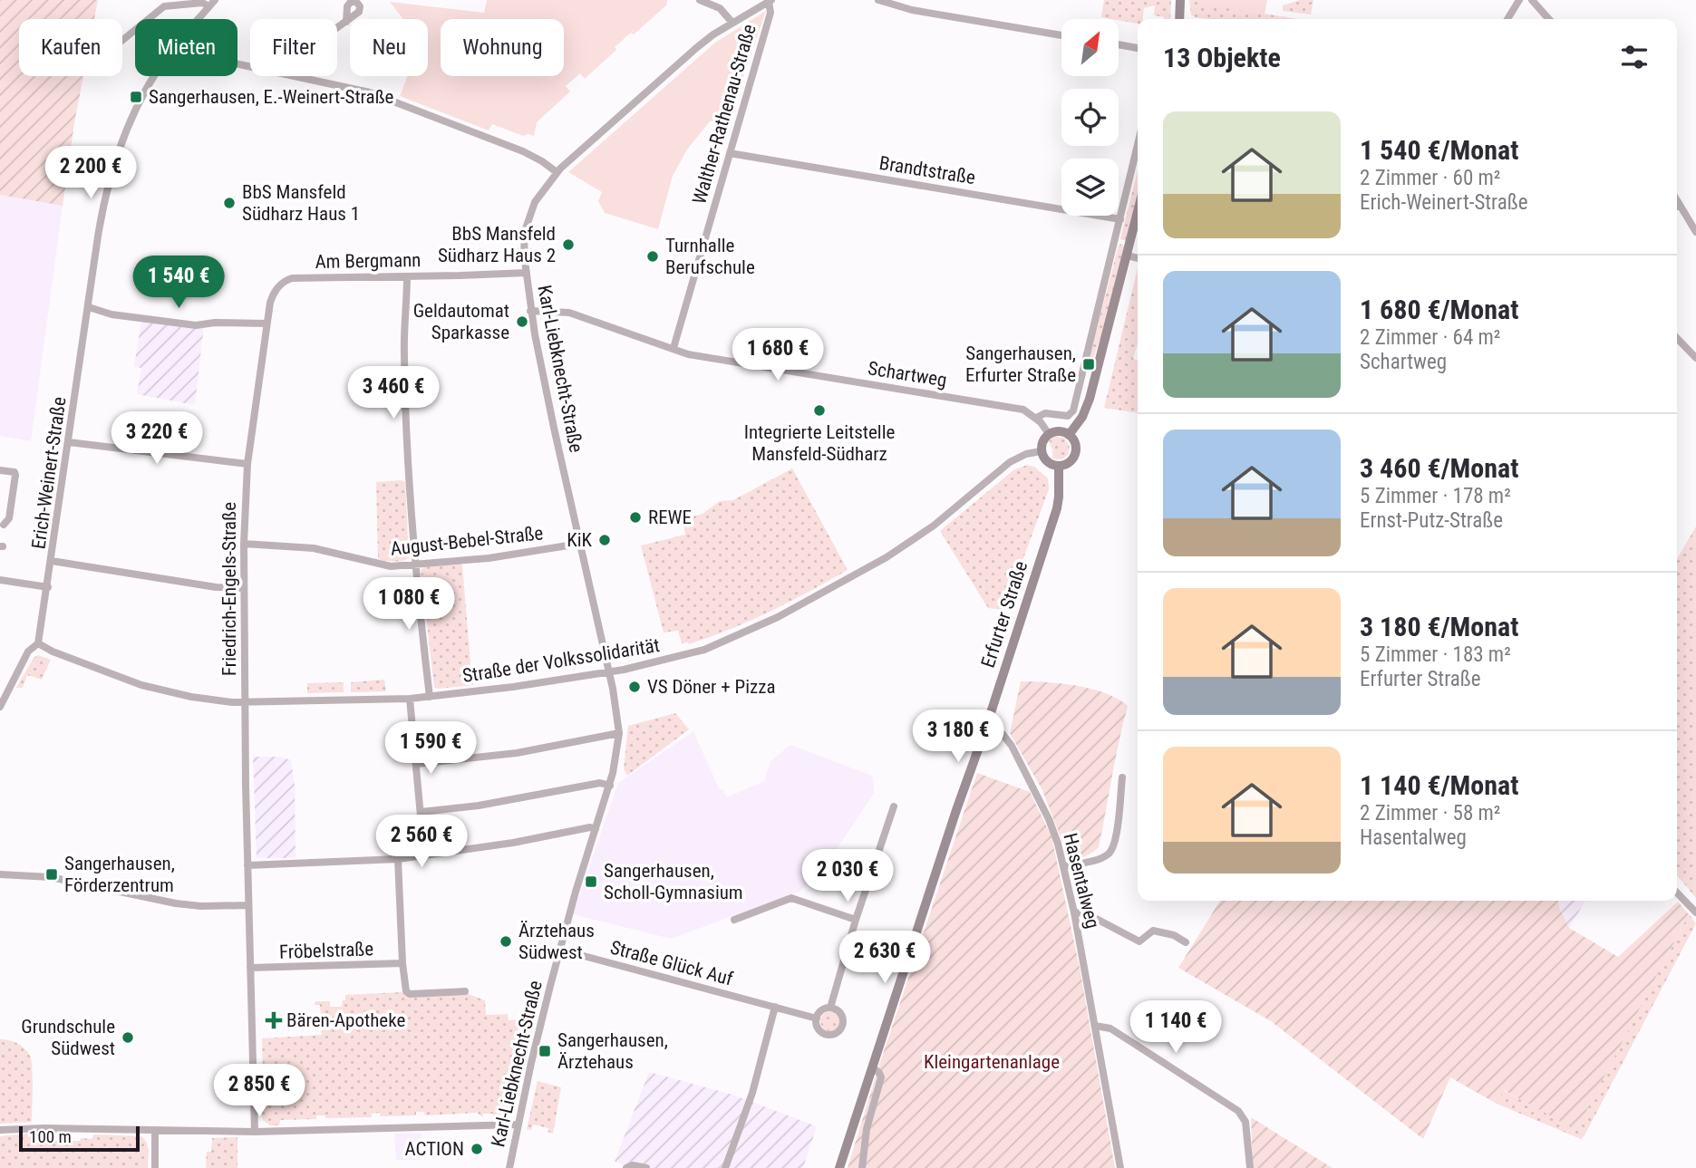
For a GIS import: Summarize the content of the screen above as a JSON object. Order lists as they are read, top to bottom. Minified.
{"streets":{"main road":["Erfurter Straße"],"street":["Walther-Rathenau-Straße","Brandtstraße","Am Bergmann","Karl-Liebknecht-Straße","Schartweg","Erich-Weinert-Straße","August-Bebel-Straße","Friedrich-Engels-Straße","Straße der Volkssolidarität","Hasentalweg","Fröbelstraße","Straße Glück Auf"]},"crossings":[["Walther-Rathenau-Straße","Brandtstraße"],["Walther-Rathenau-Straße","Karl-Liebknecht-Straße"],["Walther-Rathenau-Straße","Schartweg"],["Am Bergmann","Karl-Liebknecht-Straße"],["Am Bergmann","Friedrich-Engels-Straße"],["Karl-Liebknecht-Straße","Schartweg"],["Karl-Liebknecht-Straße","August-Bebel-Straße"],["Karl-Liebknecht-Straße","Straße der Volkssolidarität"],["Karl-Liebknecht-Straße","Straße Glück Auf"],["Erich-Weinert-Straße","Straße der Volkssolidarität"],["August-Bebel-Straße","Friedrich-Engels-Straße"],["Friedrich-Engels-Straße","Straße der Volkssolidarität"],["Friedrich-Engels-Straße","Fröbelstraße"],["Erfurter Straße","Straße der Volkssolidarität"],["Erfurter Straße","Hasentalweg"]],"parks":["Kleingartenanlage"],"places":{"transit":["Sangerhausen, E.-Weinert-Straße","Sangerhausen, Erfurter Straße","Sangerhausen, Förderzentrum","Sangerhausen, Scholl-Gymnasium","Sangerhausen, Ärztehaus"],"other":["BbS Mansfeld Südharz Haus 1","BbS Mansfeld Südharz Haus 2","Turnhalle Berufschule","Geldautomat Sparkasse","Integrierte Leitstelle Mansfeld-Südharz","REWE","KiK","VS Döner + Pizza","Ärztehaus Südwest","Grundschule Südwest","ACTION"],"health":["Bären-Apotheke"]},"scale_bar":"100 m","north":"top right","page":{"chip":["Kaufen","Mieten","Filter","Neu","Wohnung"],"heading":"13 Objekte","list":[{"name":"1 540 €/Monat","note":"2 Zimmer · 60 m² · Erich-Weinert-Straße"},{"name":"1 680 €/Monat","note":"2 Zimmer · 64 m² · Schartweg"},{"name":"3 460 €/Monat","note":"5 Zimmer · 178 m² · Ernst-Putz-Straße"},{"name":"3 180 €/Monat","note":"5 Zimmer · 183 m² · Erfurter Straße"},{"name":"1 140 €/Monat","note":"2 Zimmer · 58 m² · Hasentalweg"}],"price":["2 200 €","1 540 €","1 680 €","3 460 €","3 220 €","1 080 €","3 180 €","1 590 €","2 560 €","2 030 €","2 630 €","1 140 €","2 850 €"],"scale":"100 m"}}
